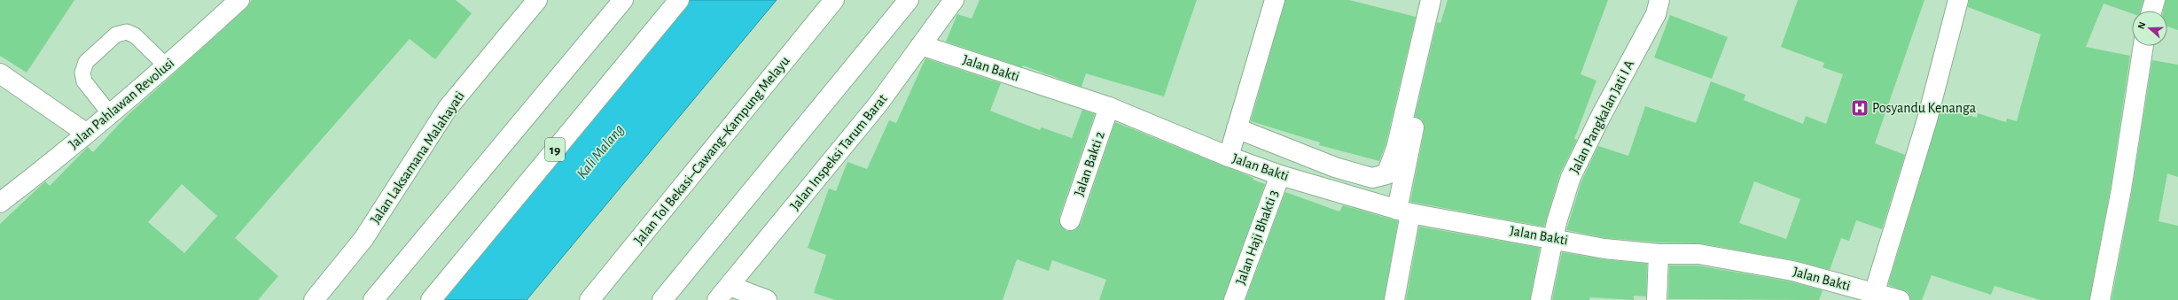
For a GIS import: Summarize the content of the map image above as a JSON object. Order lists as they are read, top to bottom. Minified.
{"streets":{"main road":["Jalan Bakti","Jalan Pahlawan Revolusi","Jalan Pangkalan Jati I A","19","Jalan Tol Bekasi–Cawang–Kampung Melayu","Jalan Inspeksi Tarum Barat","Jalan Laksamana Malahayati","Jalan Bakti 2","Jalan Haji Bhakti 3"]},"crossings":[["Jalan Bakti","Jalan Pangkalan Jati I A"],["Jalan Bakti","Jalan Inspeksi Tarum Barat"],["Jalan Bakti","Jalan Bakti 2"],["Jalan Bakti","Jalan Haji Bhakti 3"]],"water":["Kali Malang"],"places":{"hospital":["Posyandu Kenanga"]},"north":"left"}
